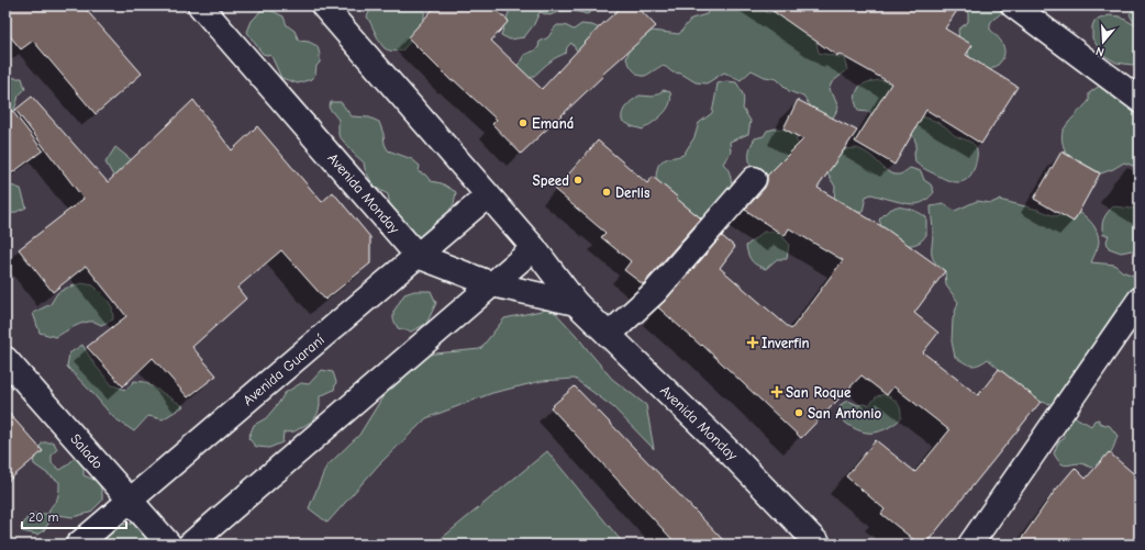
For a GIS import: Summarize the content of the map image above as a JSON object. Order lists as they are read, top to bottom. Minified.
{"streets":{"main road":["Avenida Monday","Avenida Guaraní","Salado"]},"crossings":[["Avenida Monday","Avenida Guaraní"],["Avenida Guaraní","Salado"]],"places":{"other":["Emaná","Speed","Derlis","San Antonio"],"health":["Inverfin","San Roque"]},"scale_bar":"20 m","north":"bottom"}
